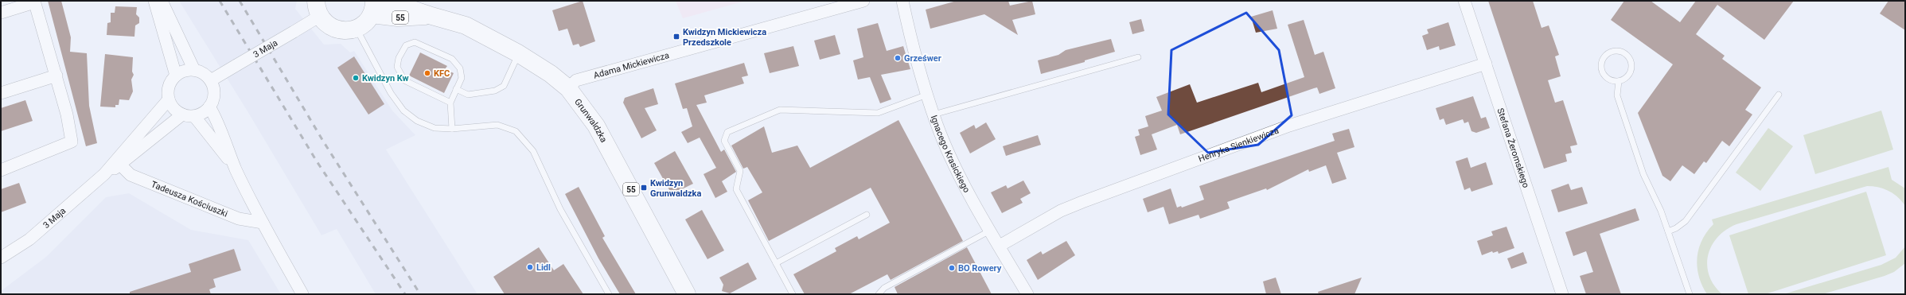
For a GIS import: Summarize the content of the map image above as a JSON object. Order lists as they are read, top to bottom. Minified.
{"streets":{"main road":["55","Grunwaldzka"],"street":["3 Maja","Adama Mickiewicza","Henryka Sienkiewicza","Stefana Żeromskiego","Ignacego Krasickiego","Tadeusza Kościuszki"]},"crossings":[["3 Maja","Tadeusza Kościuszki"],["Adama Mickiewicza","Grunwaldzka"],["Henryka Sienkiewicza","Stefana Żeromskiego"],["Henryka Sienkiewicza","Ignacego Krasickiego"]],"places":{"transit":["Kwidzyn Mickiewicza Przedszkole","Kwidzyn Grunwaldzka"],"other":["Grześwer","KFC","Kwidzyn Kw","Lidl","BO Rowery"]}}
